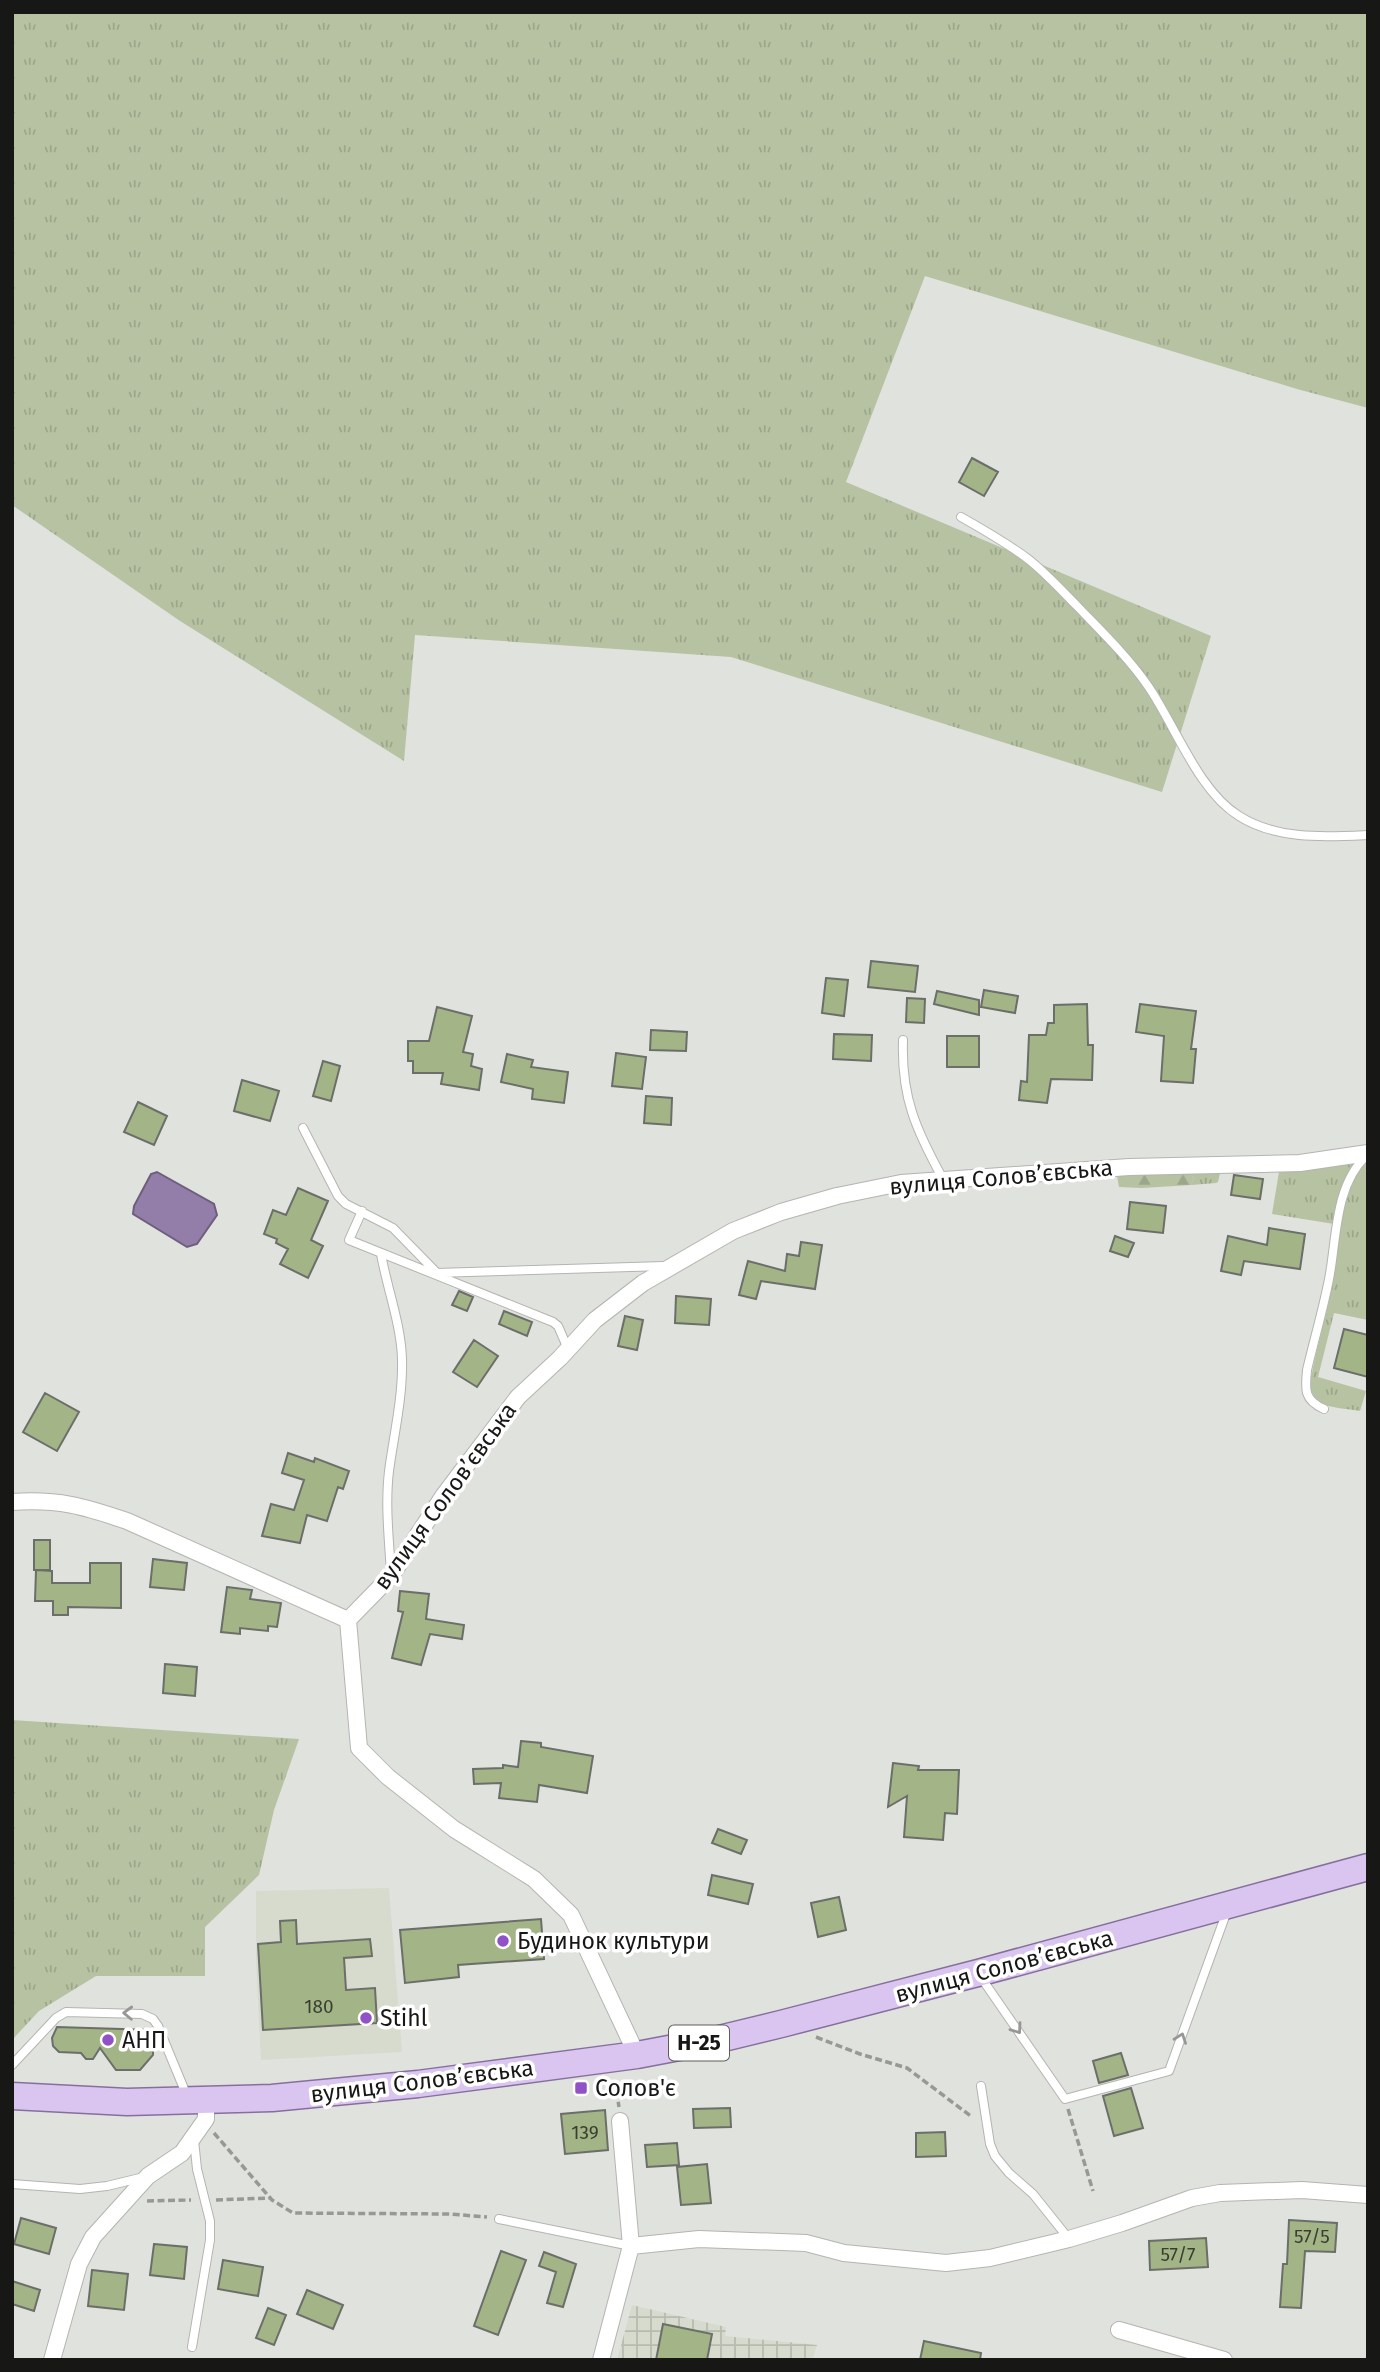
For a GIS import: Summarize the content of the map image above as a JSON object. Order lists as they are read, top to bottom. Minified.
{"streets":{"main road":["вулиця Соловʼєвська","Н-25"]},"places":{"other":["Будинок культури","Stihl","АНП"],"transit":["Солов'є"]},"house_numbers":["180","139","57/5","57/7"]}
